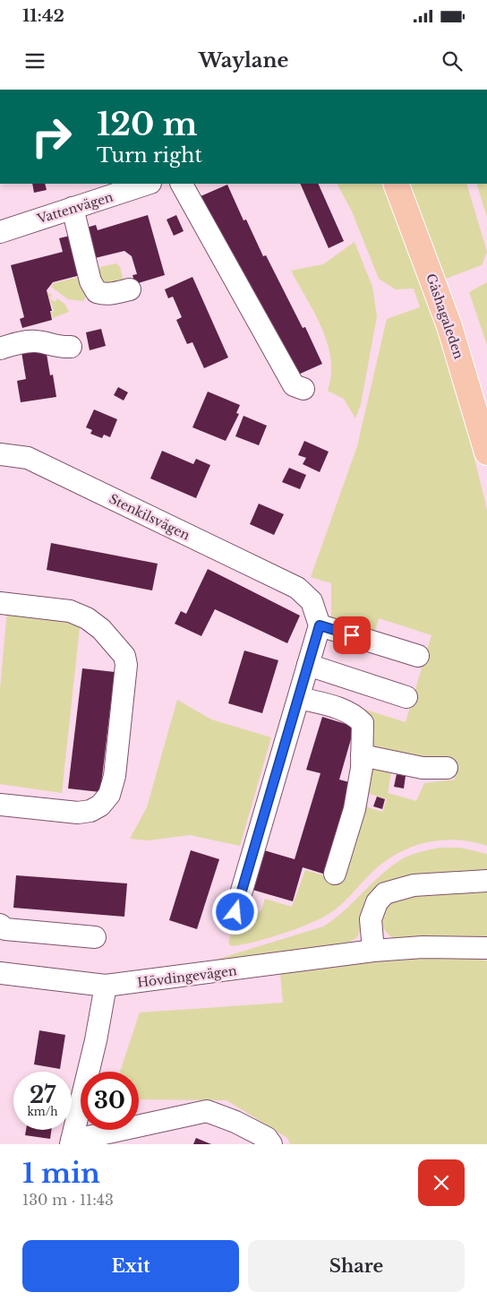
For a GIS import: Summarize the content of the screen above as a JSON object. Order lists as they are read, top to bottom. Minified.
{"streets":{"main road":["Gåshagaleden"],"street":["Vattenvägen","Stenkilsvägen","Hövdingevägen"]},"page":{"status":"11:42","header":"Waylane","turn":["120 m","Turn right"],"speed":"27 km/h","limit":"30","heading":["1 min","130 m · 11:43"],"buttons":["Exit","Share"]}}
